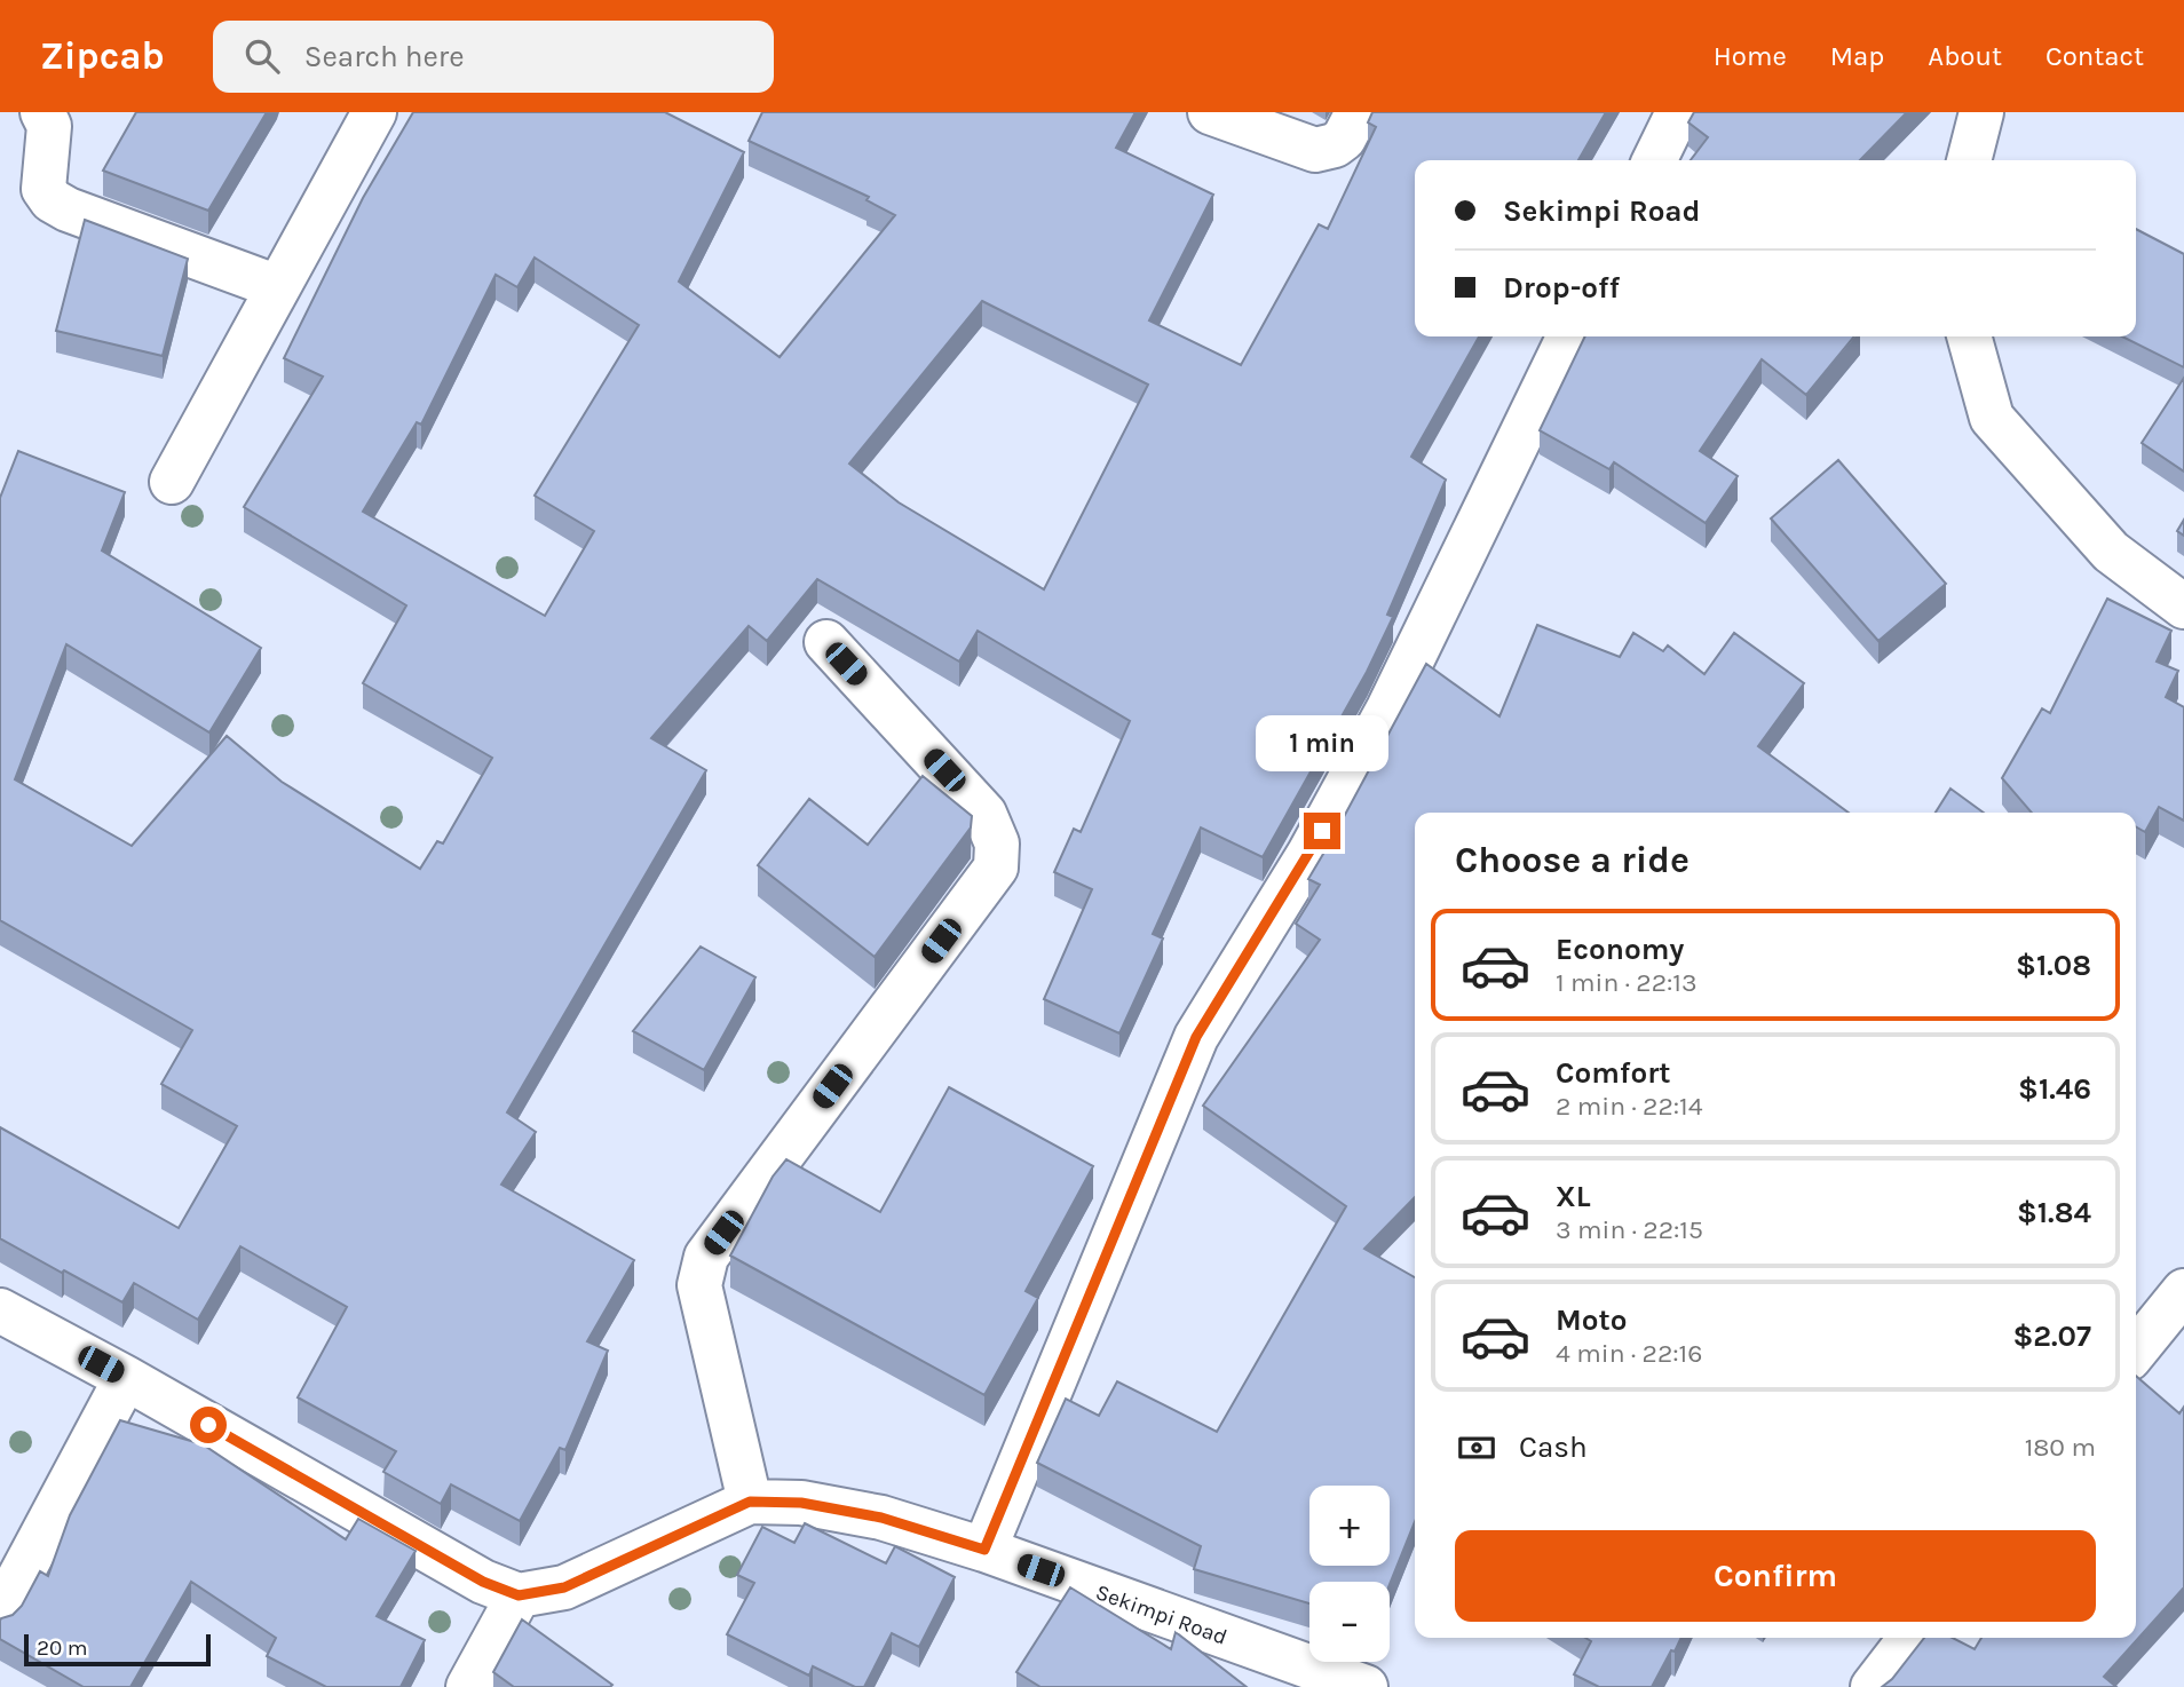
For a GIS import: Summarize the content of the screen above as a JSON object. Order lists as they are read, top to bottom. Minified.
{"streets":{"street":["Sekimpi Road"]},"scale_bar":"20 m","page":{"header":"Zipcab","search":"Search here","nav":["Home","Map","About","Contact"],"banner":["Sekimpi Road","Drop-off"],"bubble":"1 min","heading":"Choose a ride","list":[{"name":"Economy","note":"1 min · 22:13","value":"$1.08"},{"name":"Comfort","note":"2 min · 22:14","value":"$1.46"},{"name":"XL","note":"3 min · 22:15","value":"$1.84"},{"name":"Moto","note":"4 min · 22:16","value":"$2.07"}],"pay":["Cash","180 m"],"map_buttons":["+","−"],"buttons":"Confirm","scale":"20 m"}}
